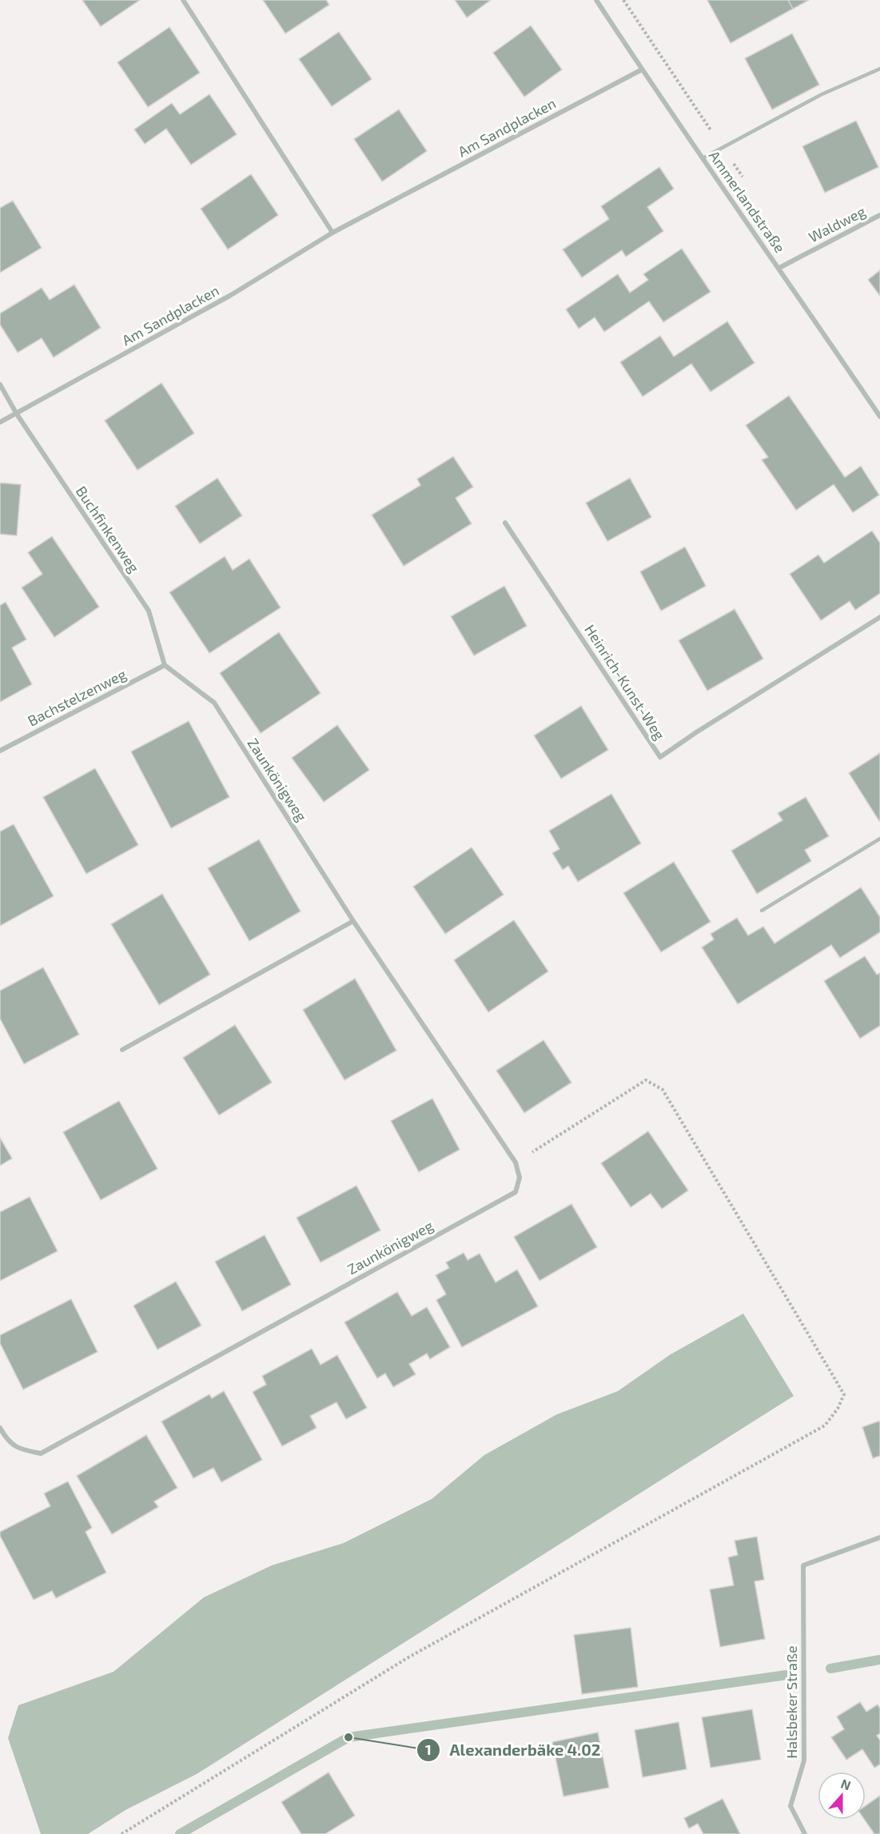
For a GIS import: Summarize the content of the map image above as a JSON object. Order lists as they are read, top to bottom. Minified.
{"streets":{"street":["Am Sandplacken","Ammerlandstraße","Waldweg","Buchfinkenweg","Heinrich-Kunst-Weg","Bachstelzenweg","Zaunkönigweg","Halsbeker Straße"]},"crossings":[["Am Sandplacken","Ammerlandstraße"],["Am Sandplacken","Buchfinkenweg"],["Ammerlandstraße","Waldweg"],["Buchfinkenweg","Bachstelzenweg"],["Buchfinkenweg","Zaunkönigweg"],["Bachstelzenweg","Zaunkönigweg"]],"places":["Alexanderbäke 4.02"],"north":"top"}
